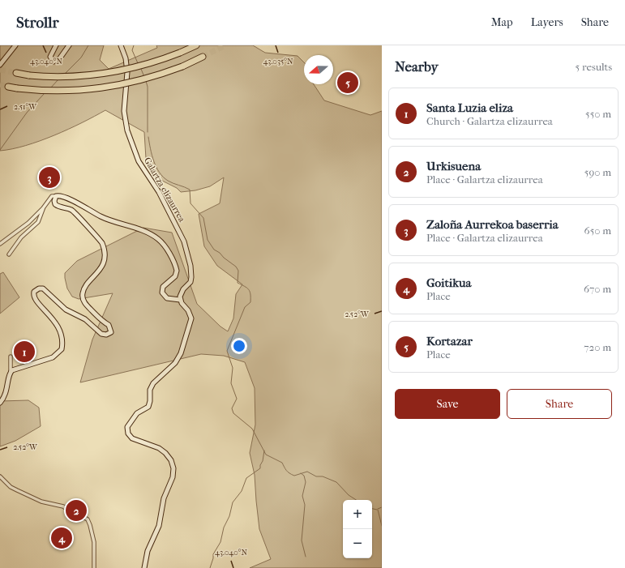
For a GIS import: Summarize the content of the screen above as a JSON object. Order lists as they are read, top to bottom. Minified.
{"streets":{"street":["Galartza elizaurrea"]},"north":"left","page":{"header":"Strollr","nav":["Map","Layers","Share"],"heading":["Nearby","5 results"],"pins":["5","3","1","2","4"],"list":[{"mark":"1","name":"Santa Luzia eliza","note":"Church · Galartza elizaurrea","value":"550 m"},{"mark":"2","name":"Urkisuena","note":"Place · Galartza elizaurrea","value":"590 m"},{"mark":"3","name":"Zaloña Aurrekoa baserria","note":"Place · Galartza elizaurrea","value":"650 m"},{"mark":"4","name":"Goitikua","note":"Place","value":"670 m"},{"mark":"5","name":"Kortazar","note":"Place","value":"720 m"}],"buttons":["Save","Share"],"map_buttons":["+","−"]},"coordinates":["43.040°N","43.035°N","2.51°W","2.52°W"]}
